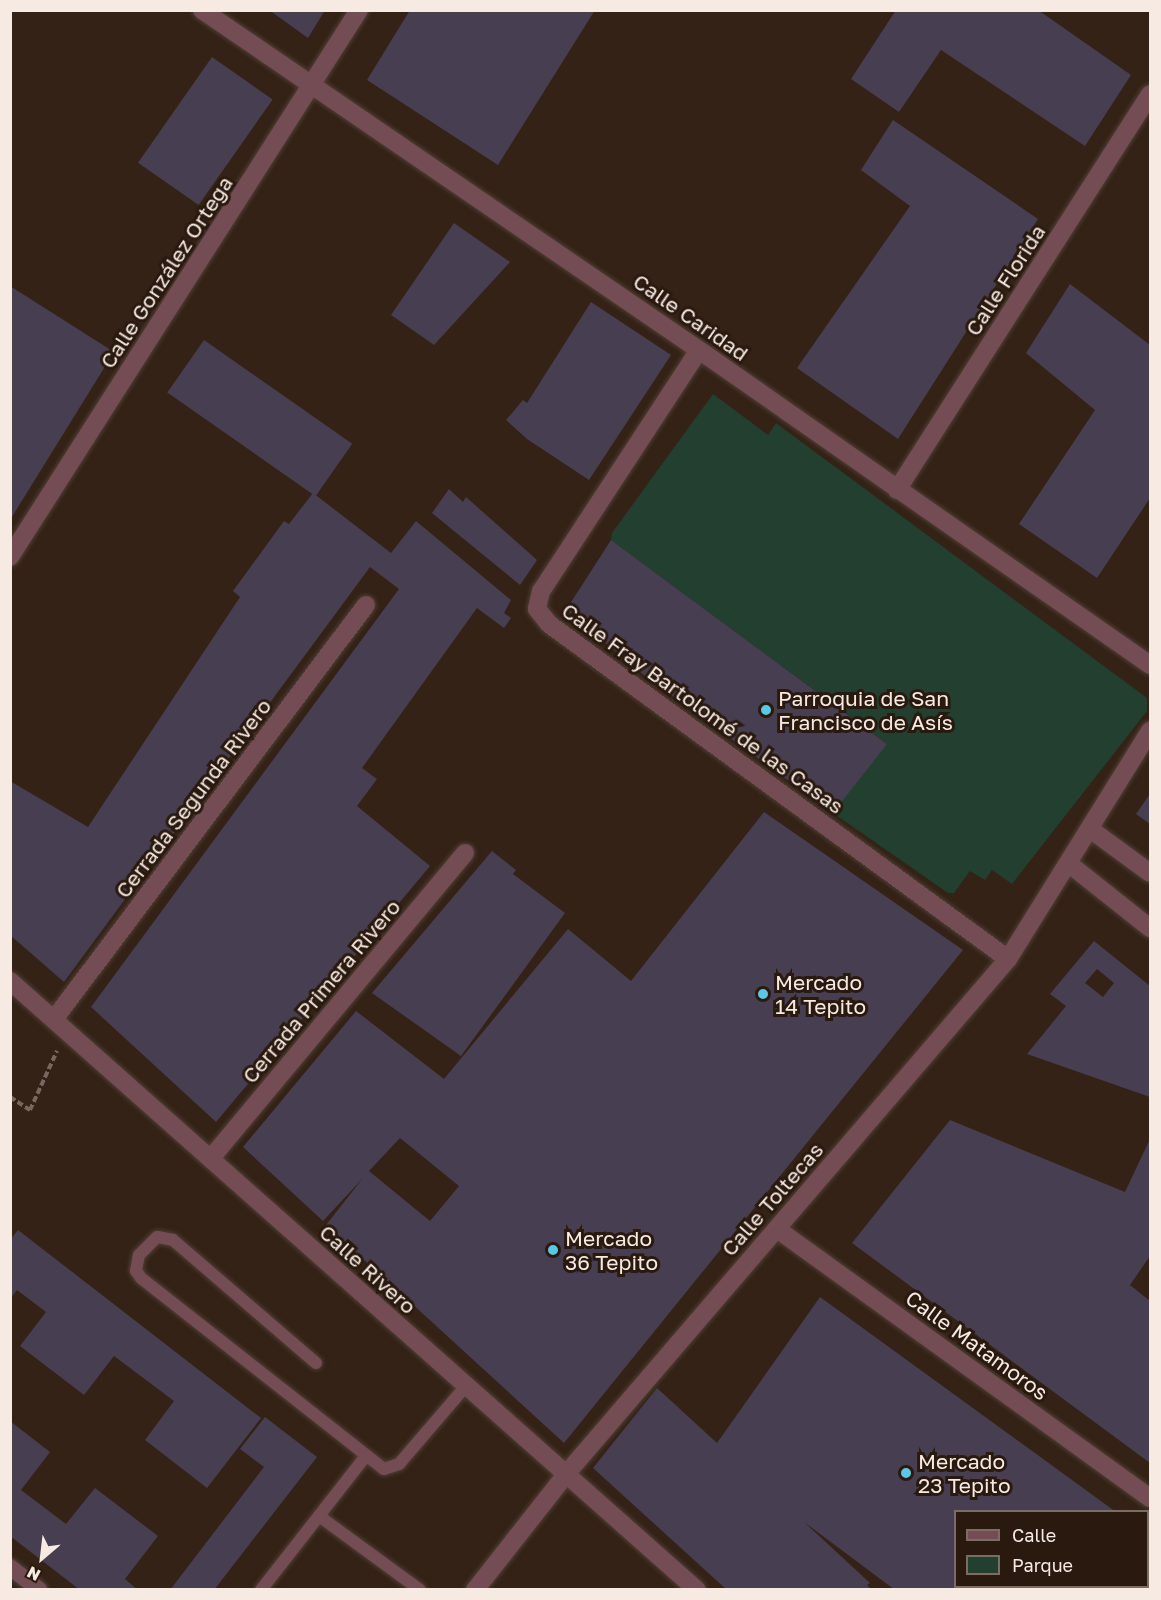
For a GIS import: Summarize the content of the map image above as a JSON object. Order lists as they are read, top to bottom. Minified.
{"streets":{"street":["Calle González Ortega","Calle Florida","Calle Caridad","Calle Fray Bartolomé de las Casas","Cerrada Segunda Rivero","Cerrada Primera Rivero","Calle Toltecas","Calle Rivero","Calle Matamoros"]},"crossings":[["Calle González Ortega","Calle Caridad"],["Calle Florida","Calle Caridad"],["Calle Caridad","Calle Fray Bartolomé de las Casas"],["Calle Fray Bartolomé de las Casas","Calle Toltecas"],["Cerrada Segunda Rivero","Calle Rivero"],["Cerrada Primera Rivero","Calle Rivero"],["Calle Toltecas","Calle Rivero"],["Calle Toltecas","Calle Matamoros"]],"places":["Parroquia de San Francisco de Asís","Mercado 14 Tepito","Mercado 36 Tepito","Mercado 23 Tepito"],"legend":["Calle","Parque"],"north":"bottom left"}
